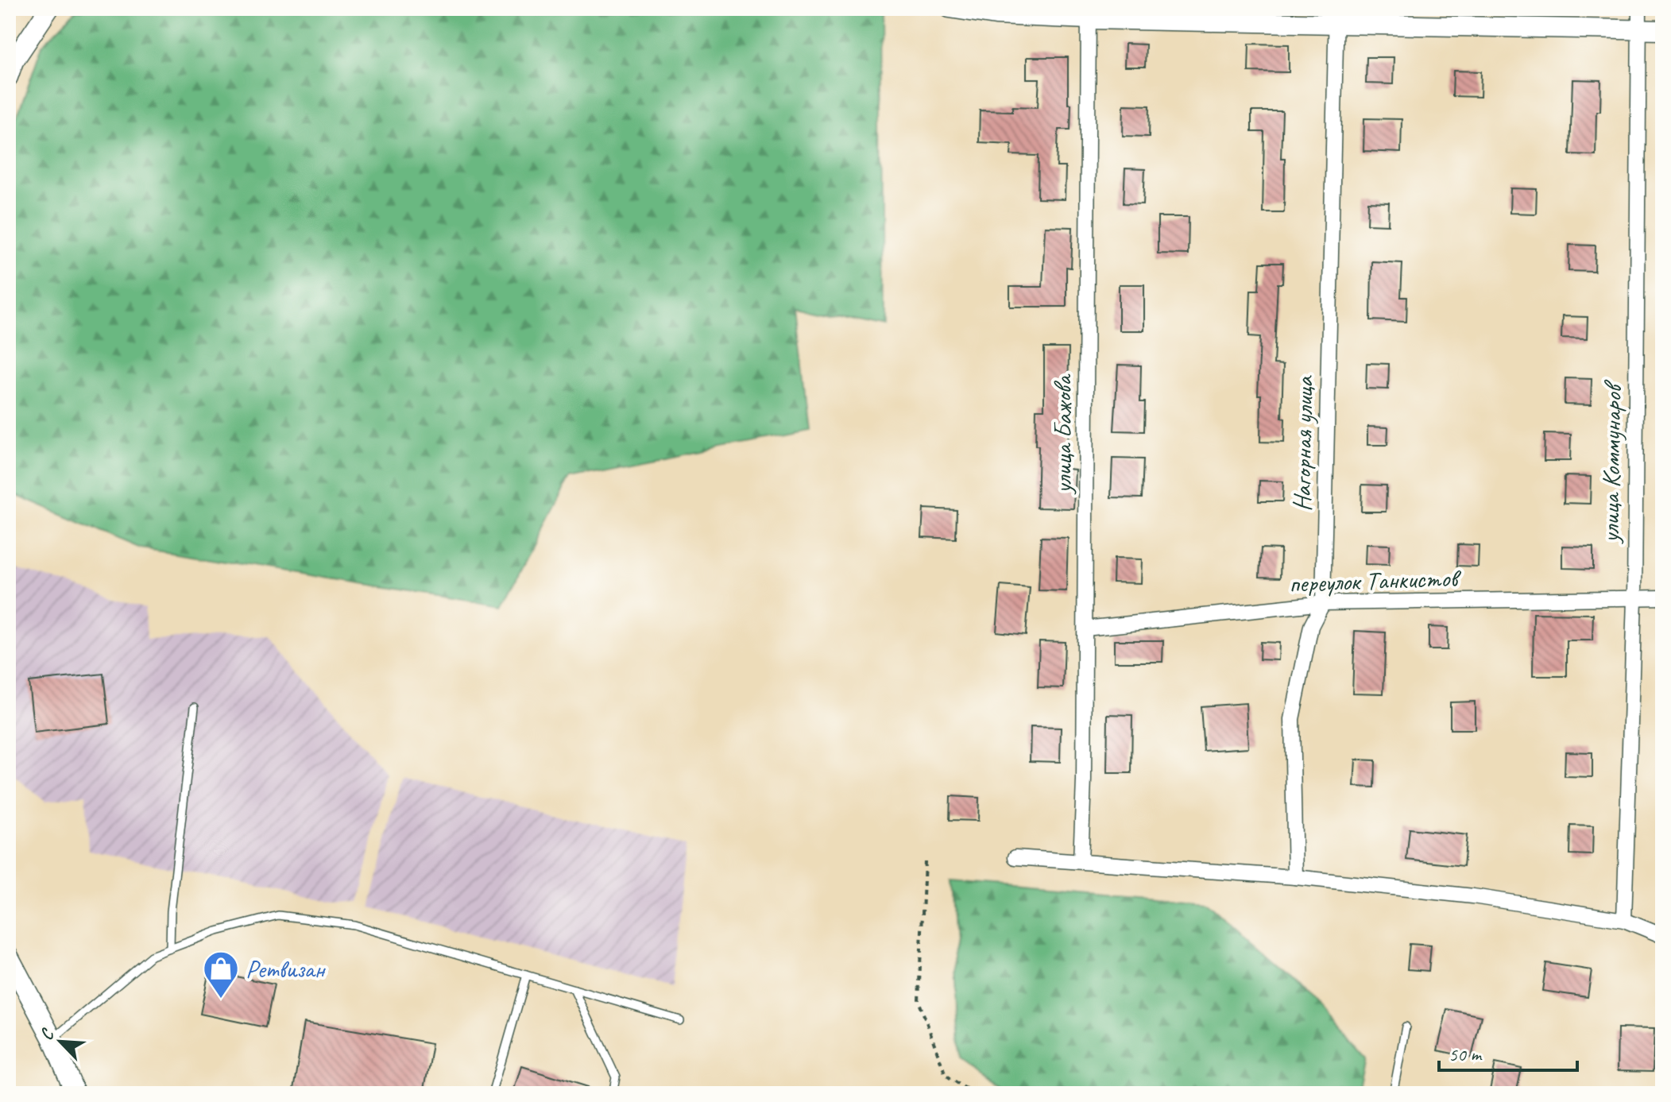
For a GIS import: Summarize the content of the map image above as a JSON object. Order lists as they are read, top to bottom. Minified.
{"streets":{"street":["улица Бажова","Нагорная улица","улица Коммунаров","переулок Танкистов"]},"crossings":[["улица Бажова","переулок Танкистов"],["Нагорная улица","переулок Танкистов"],["улица Коммунаров","переулок Танкистов"]],"places":{"shop":["Ретвизан"]},"scale_bar":"50 m","north":"top left"}
